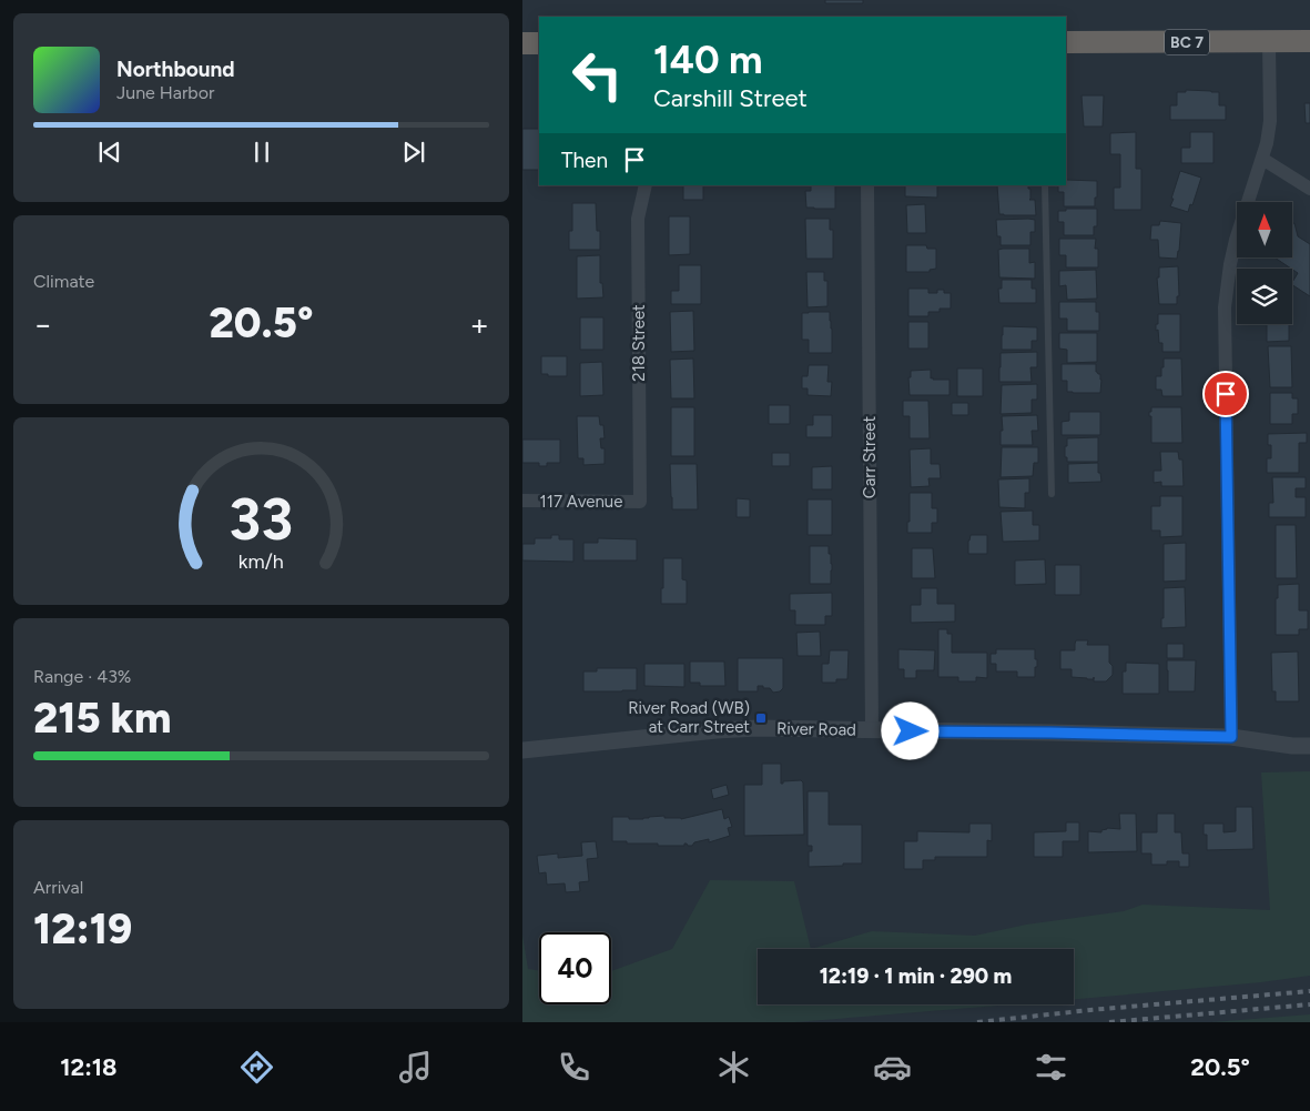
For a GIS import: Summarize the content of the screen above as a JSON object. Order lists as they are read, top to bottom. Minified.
{"streets":{"highway":["BC 7"],"street":["218 Street","Carr Street","117 Avenue","River Road"]},"crossings":[["218 Street","117 Avenue"],["Carr Street","River Road"]],"places":{"transit":["River Road (WB) at Carr Street"]},"north":"top","page":{"turn":["140 m","Carshill Street"],"song":["Northbound","June Harbor"],"then":"Then","tile":["Climate",["Range · 43%","215 km"],["Arrival","12:19"]],"heat":["−","20.5°","+"],"limit":"40","trip":"12:19 · 1 min · 290 m","tabs":["12:18","20.5°"],"gauge":["33","km/h"]}}
